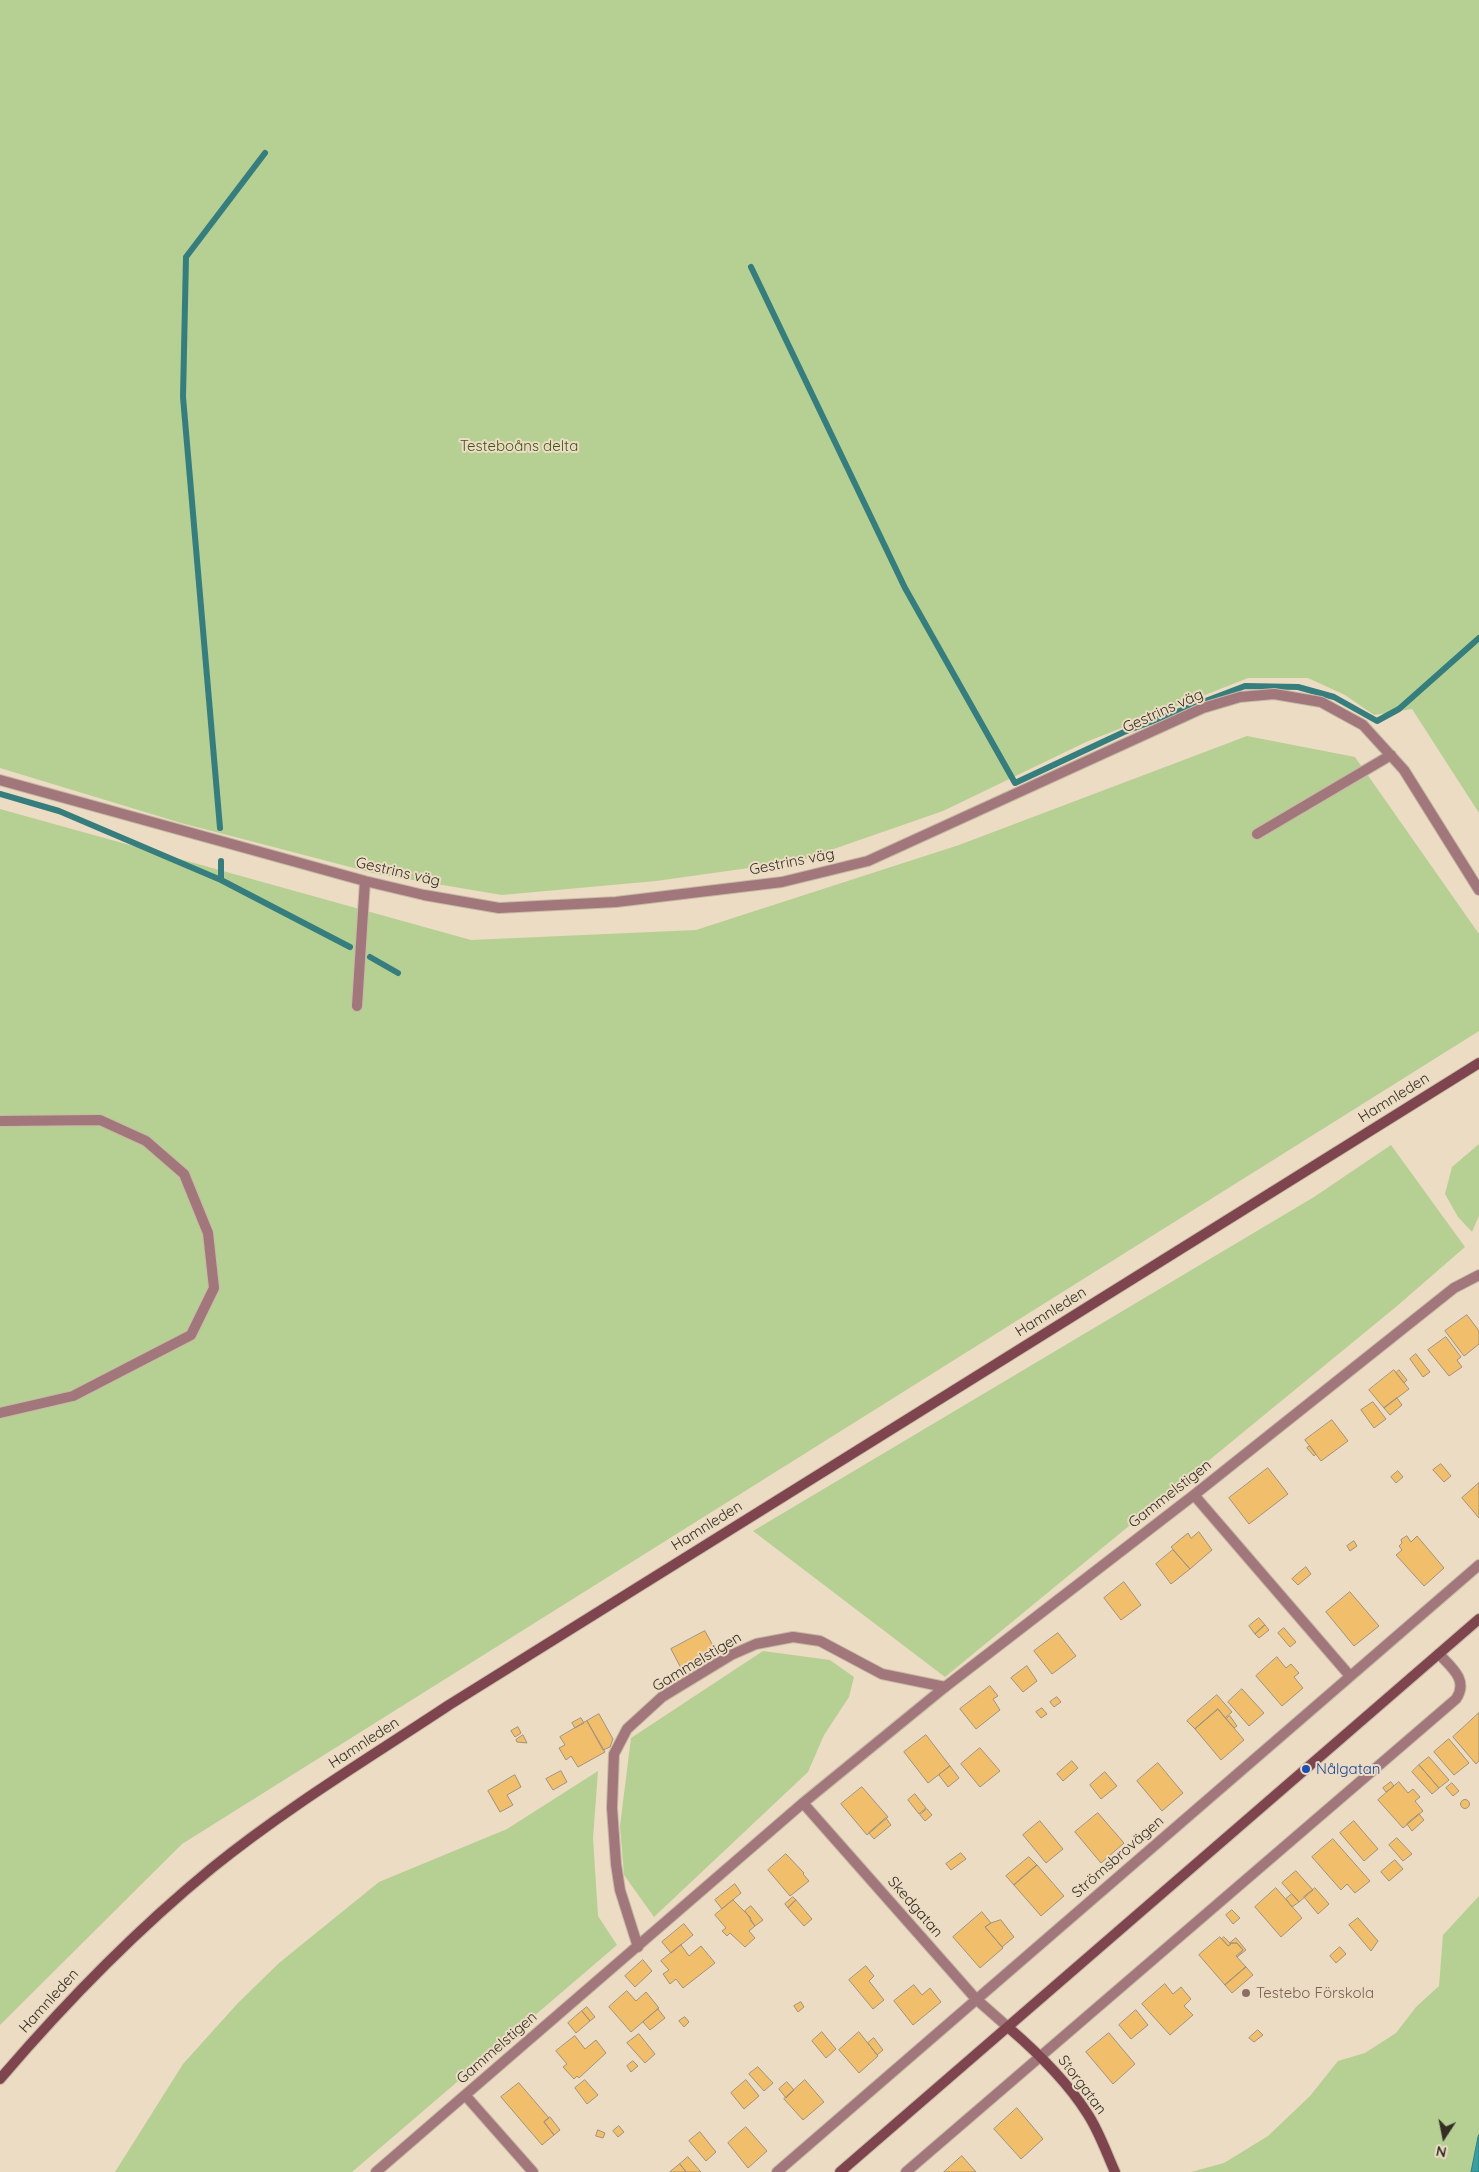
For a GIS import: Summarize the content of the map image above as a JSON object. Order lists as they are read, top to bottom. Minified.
{"streets":{"main road":["Hamnleden","Storgatan"],"street":["Gestrins väg","Gammelstigen","Strömsbrovägen","Skedgatan"]},"crossings":[["Gammelstigen","Skedgatan"],["Strömsbrovägen","Skedgatan"],["Skedgatan","Storgatan"]],"parks":["Testeboåns delta"],"places":["Nålgatan","Testebo Förskola"],"north":"bottom"}
